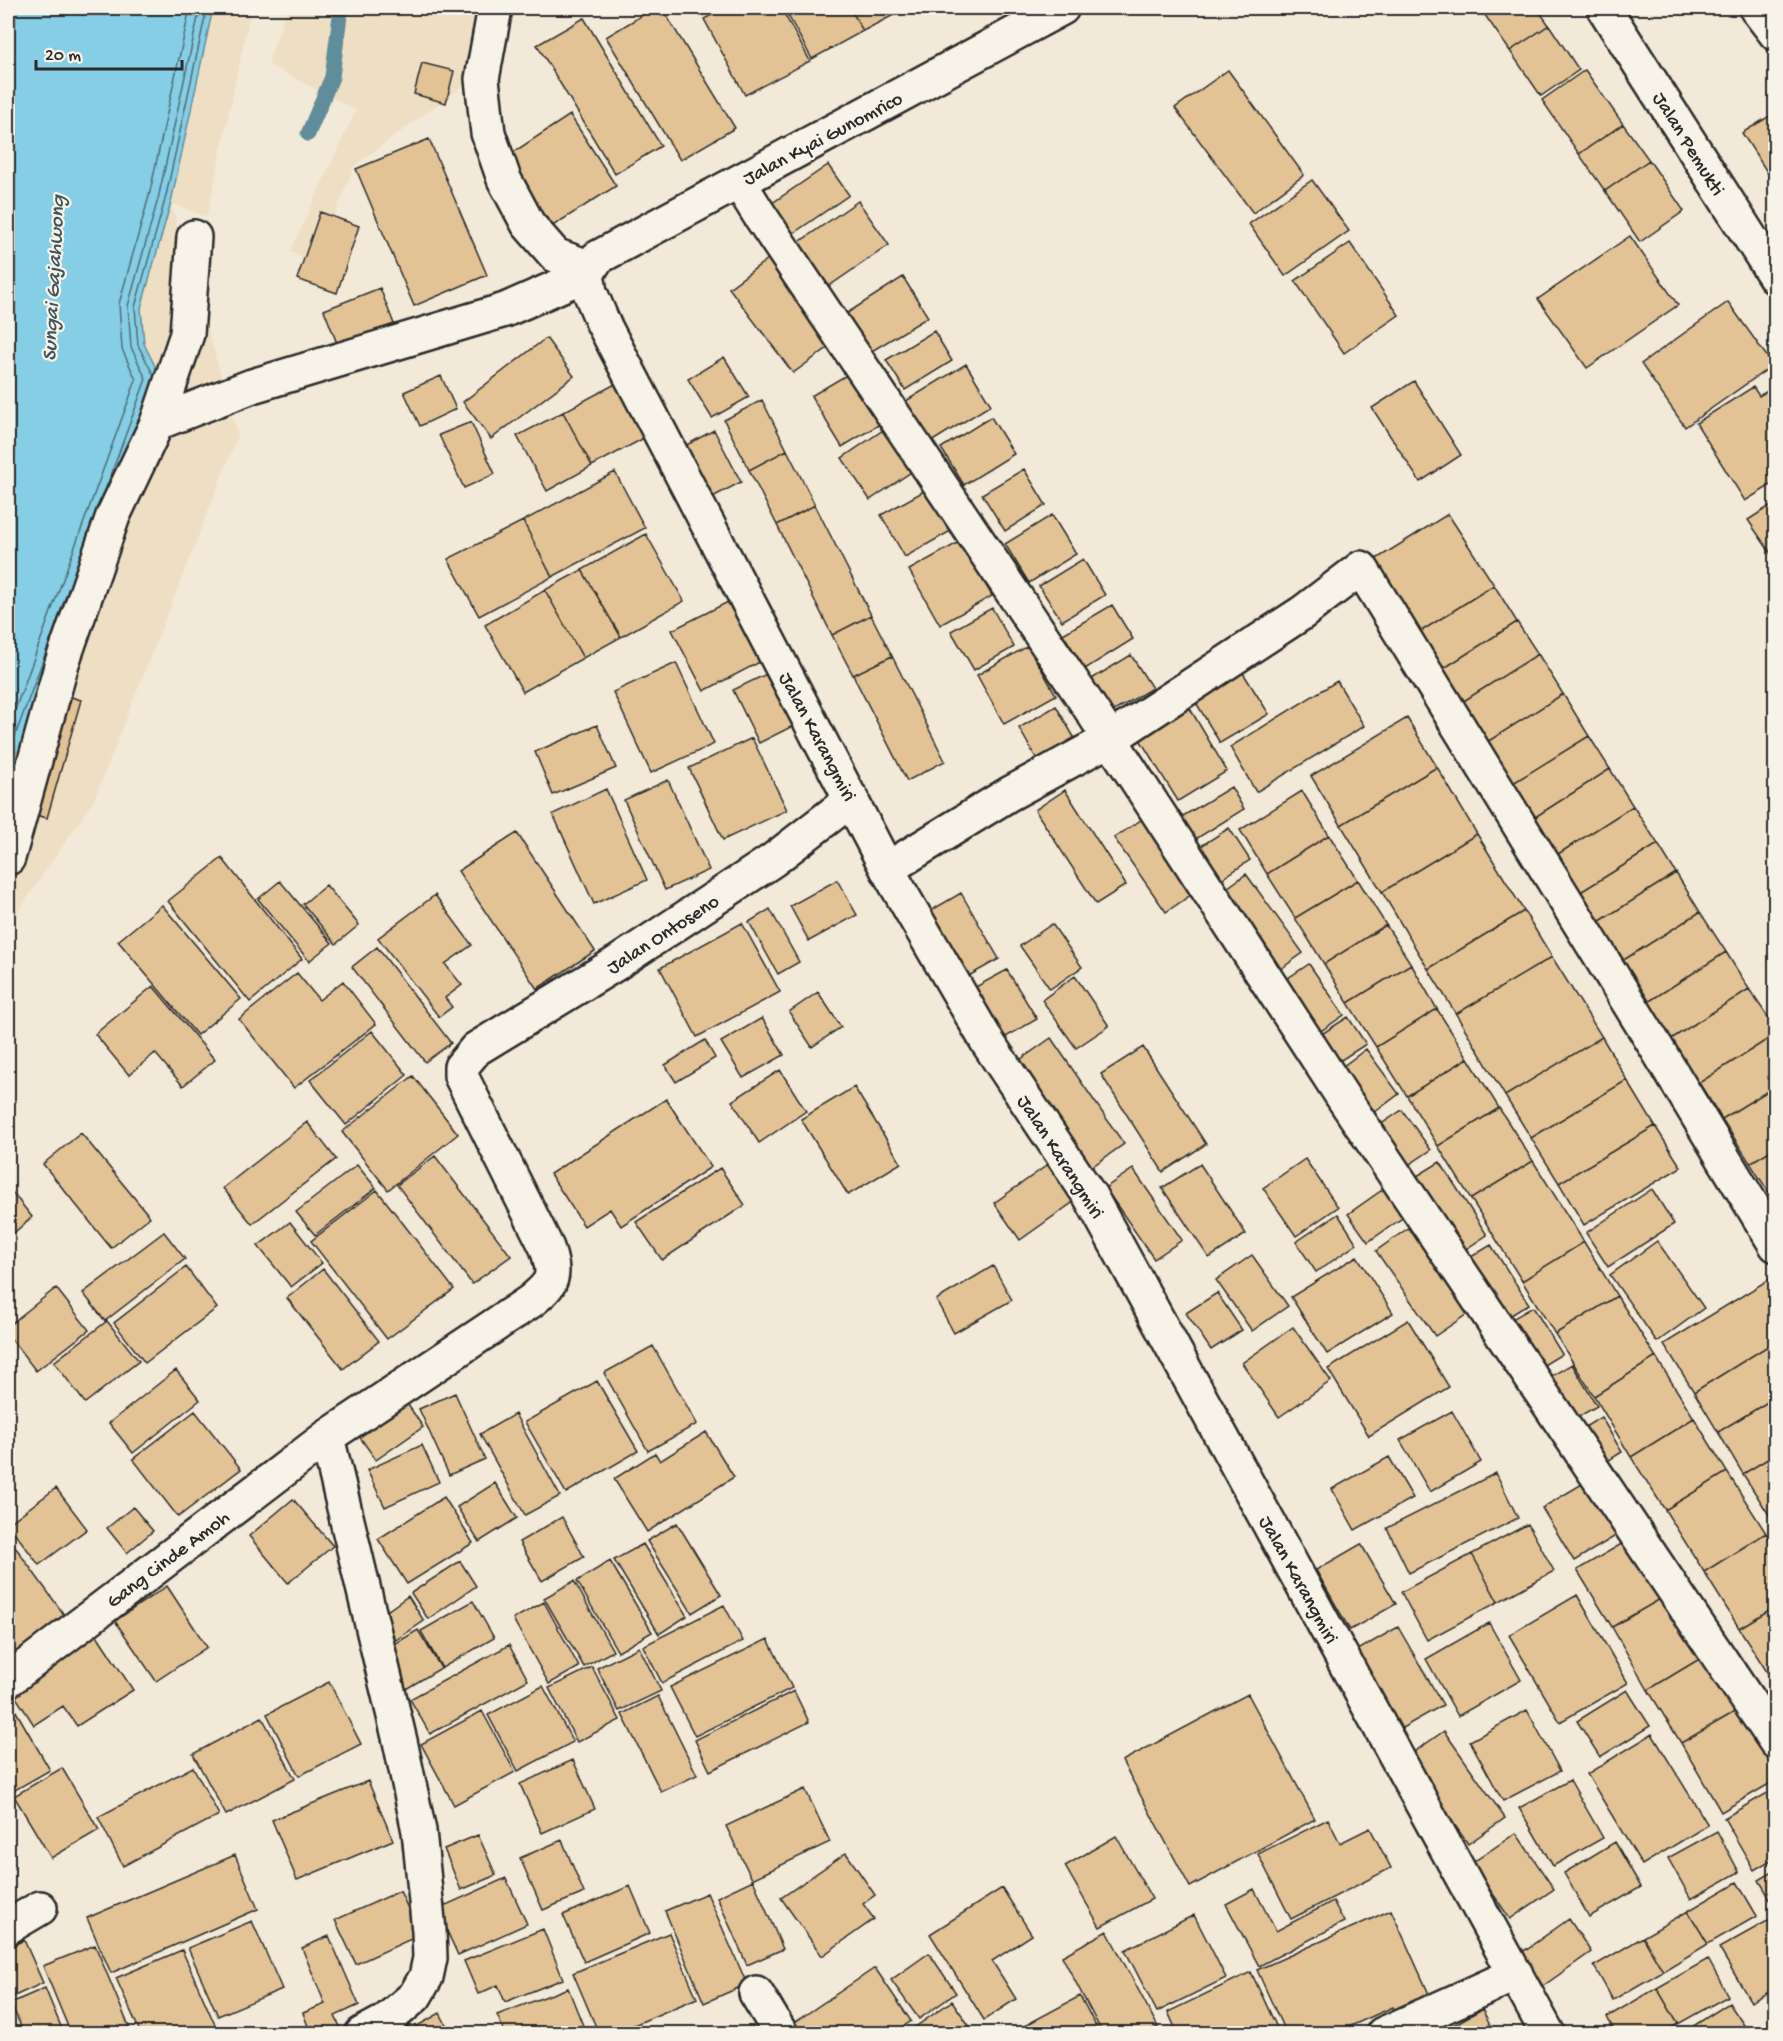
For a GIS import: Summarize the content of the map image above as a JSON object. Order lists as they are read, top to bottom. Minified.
{"streets":{"street":["Jalan Kyai Gunomrico","Jalan Pemukti","Jalan Karangmiri","Jalan Ontoseno","Gang Cinde Amoh"]},"crossings":[["Jalan Kyai Gunomrico","Jalan Karangmiri"],["Jalan Karangmiri","Jalan Ontoseno"],["Jalan Ontoseno","Gang Cinde Amoh"]],"water":["Sungai Gajahwong"],"scale_bar":"20 m"}
